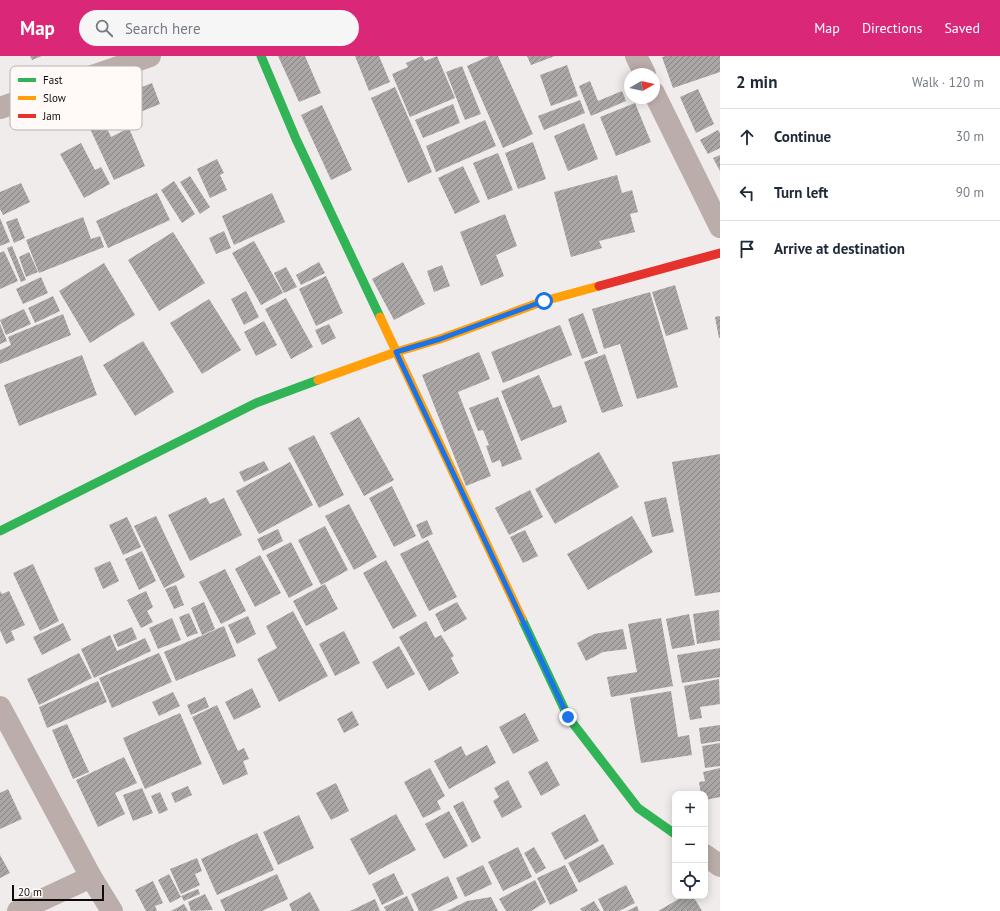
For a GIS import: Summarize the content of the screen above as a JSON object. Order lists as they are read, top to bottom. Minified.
{"legend":["Fast","Slow","Jam"],"scale_bar":"20 m","north":"right","page":{"header":"Map","search":"Search here","nav":["Map","Directions","Saved"],"heading":["2 min","Walk · 120 m"],"list":[["Continue","30 m"],["Turn left","90 m"],"Arrive at destination"],"map_buttons":["+","−"],"scale":"20 m"}}
